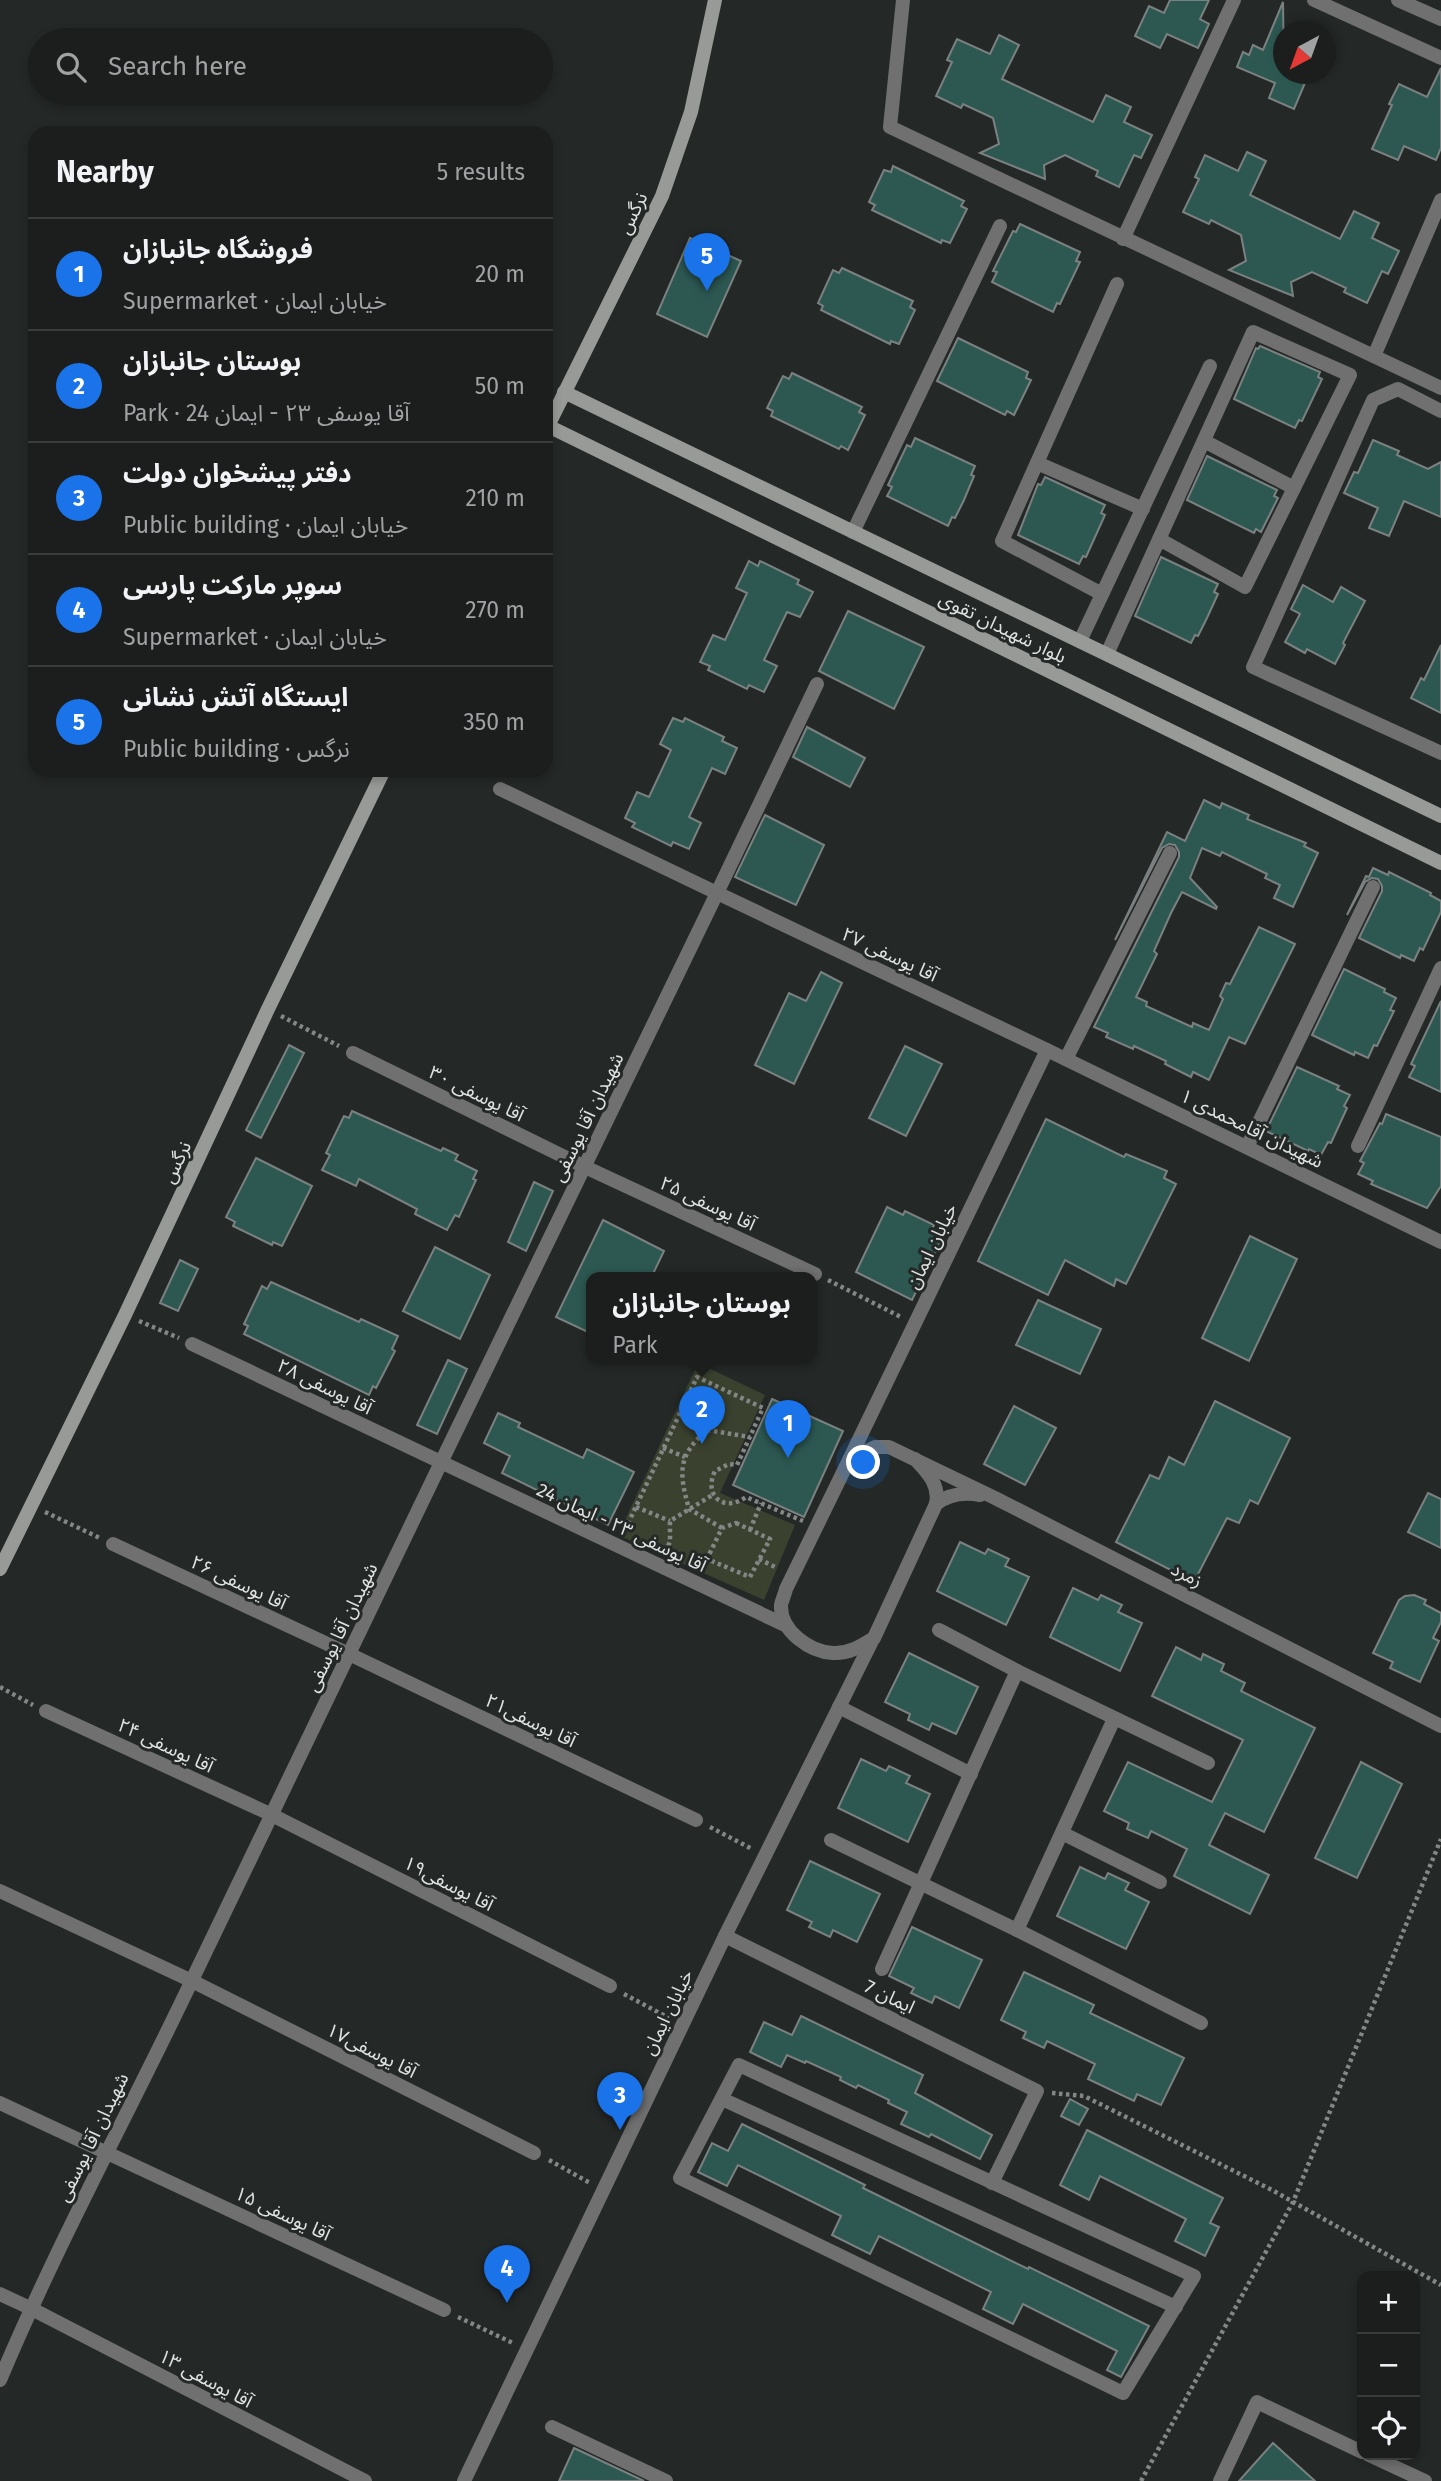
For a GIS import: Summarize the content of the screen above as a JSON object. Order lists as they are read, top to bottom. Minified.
{"streets":{"main road":["نرگس","بلوار شهیدان تقوی"],"street":["آقا یوسفی ۲۷","آقا یوسفی ۳۰","شهیدان آقا یوسفی","شهیدان آقامحمدی ۱","آقا یوسفی ۲۵","خیابان ایمان","آقا یوسفی ۲۸","آقا یوسفی ۲۳ - ایمان 24","زمرد","آقا یوسفی ۲۶","آقا یوسفی۲۱","آقا یوسفی ۲۴","آقا یوسفی۱۹","ایمان 7","آقا یوسفی۱۷","آقا یوسفی ۱۵","آقا یوسفی ۱۳"]},"crossings":[["نرگس","بلوار شهیدان تقوی"],["آقا یوسفی ۲۷","شهیدان آقا یوسفی"],["آقا یوسفی ۲۷","شهیدان آقامحمدی ۱"],["آقا یوسفی ۲۷","خیابان ایمان"],["آقا یوسفی ۳۰","شهیدان آقا یوسفی"],["آقا یوسفی ۳۰","آقا یوسفی ۲۵"],["شهیدان آقا یوسفی","آقا یوسفی ۲۵"],["شهیدان آقا یوسفی","آقا یوسفی ۲۸"],["شهیدان آقا یوسفی","آقا یوسفی ۲۳ - ایمان 24"],["شهیدان آقا یوسفی","آقا یوسفی ۲۶"],["شهیدان آقا یوسفی","آقا یوسفی۲۱"],["شهیدان آقا یوسفی","آقا یوسفی ۲۴"],["شهیدان آقا یوسفی","آقا یوسفی۱۹"],["شهیدان آقا یوسفی","آقا یوسفی۱۷"],["شهیدان آقا یوسفی","آقا یوسفی ۱۵"],["شهیدان آقا یوسفی","آقا یوسفی ۱۳"],["شهیدان آقامحمدی ۱","خیابان ایمان"],["خیابان ایمان","آقا یوسفی ۲۳ - ایمان 24"],["خیابان ایمان","ایمان 7"],["آقا یوسفی ۲۸","آقا یوسفی ۲۳ - ایمان 24"],["آقا یوسفی ۲۶","آقا یوسفی۲۱"],["آقا یوسفی ۲۴","آقا یوسفی۱۹"]],"north":"bottom left","page":{"search":"Search here","heading":["Nearby","5 results"],"list":[{"mark":"1","name":"فروشگاه جانبازان","note":"Supermarket · خیابان ایمان","value":"20 m"},{"mark":"2","name":"بوستان جانبازان","note":"Park · آقا یوسفی ۲۳ - ایمان 24","value":"50 m"},{"mark":"3","name":"دفتر پیشخوان دولت","note":"Public building · خیابان ایمان","value":"210 m"},{"mark":"4","name":"سوپر مارکت پارسی","note":"Supermarket · خیابان ایمان","value":"270 m"},{"mark":"5","name":"ایستگاه آتش نشانی","note":"Public building · نرگس","value":"350 m"}],"pins":["5","2","1","3","4"],"popup":["بوستان جانبازان","Park"],"map_buttons":["+","−"]}}
